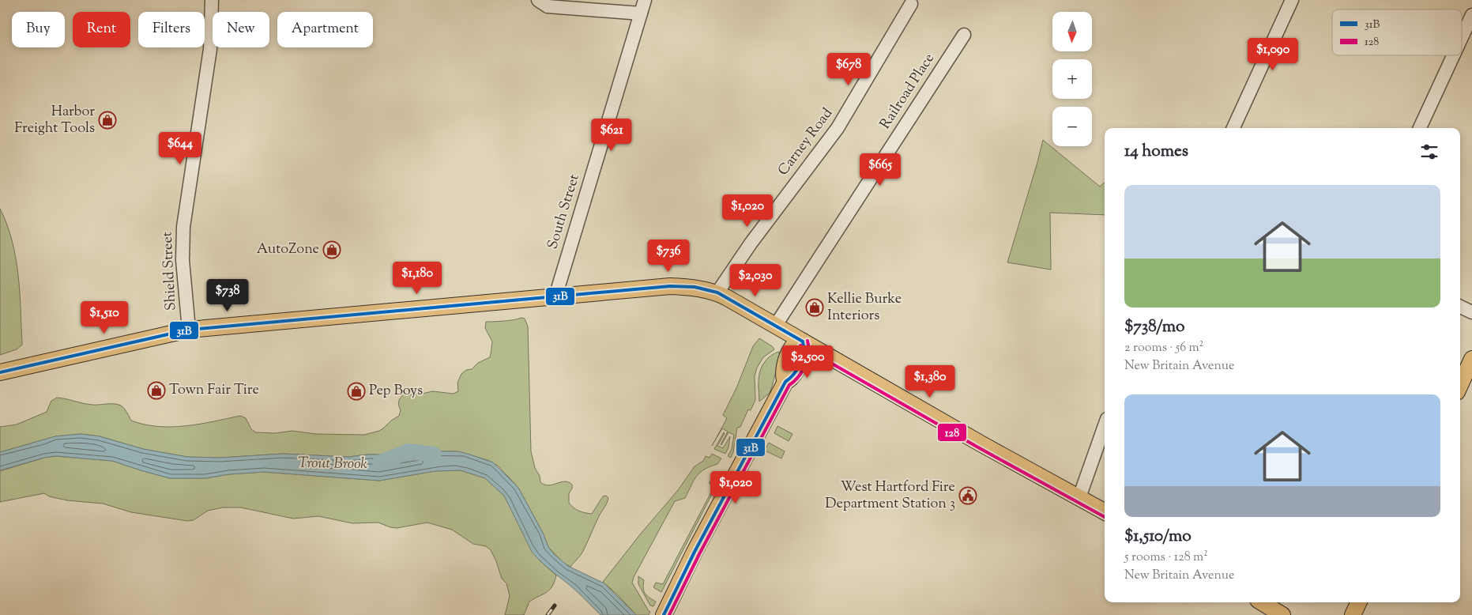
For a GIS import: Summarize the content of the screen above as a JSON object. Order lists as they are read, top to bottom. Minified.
{"streets":{"street":["Railroad Place","Carney Road","South Street","Shield Street"]},"water":["Trout Brook"],"places":{"shop":["Harbor Freight Tools","AutoZone","Kellie Burke Interiors","Town Fair Tire","Pep Boys"],"public building":["West Hartford Fire Department Station 3"]},"lines":["transit line 31B","transit line 128"],"legend":["31B","128"],"north":"bottom","page":{"map_buttons":["+","−"],"chip":["Buy","Rent","Filters","New","Apartment"],"price":["$1,090","$678","$621","$644","$665","$1,020","$736","$1,180","$2,030","$738","$1,510","$2,500","$1,380","$1,020"],"heading":"14 homes","list":[{"name":"$738/mo","note":"2 rooms · 56 m² · New Britain Avenue"},{"name":"$1,510/mo","note":"5 rooms · 128 m² · New Britain Avenue"}]}}
